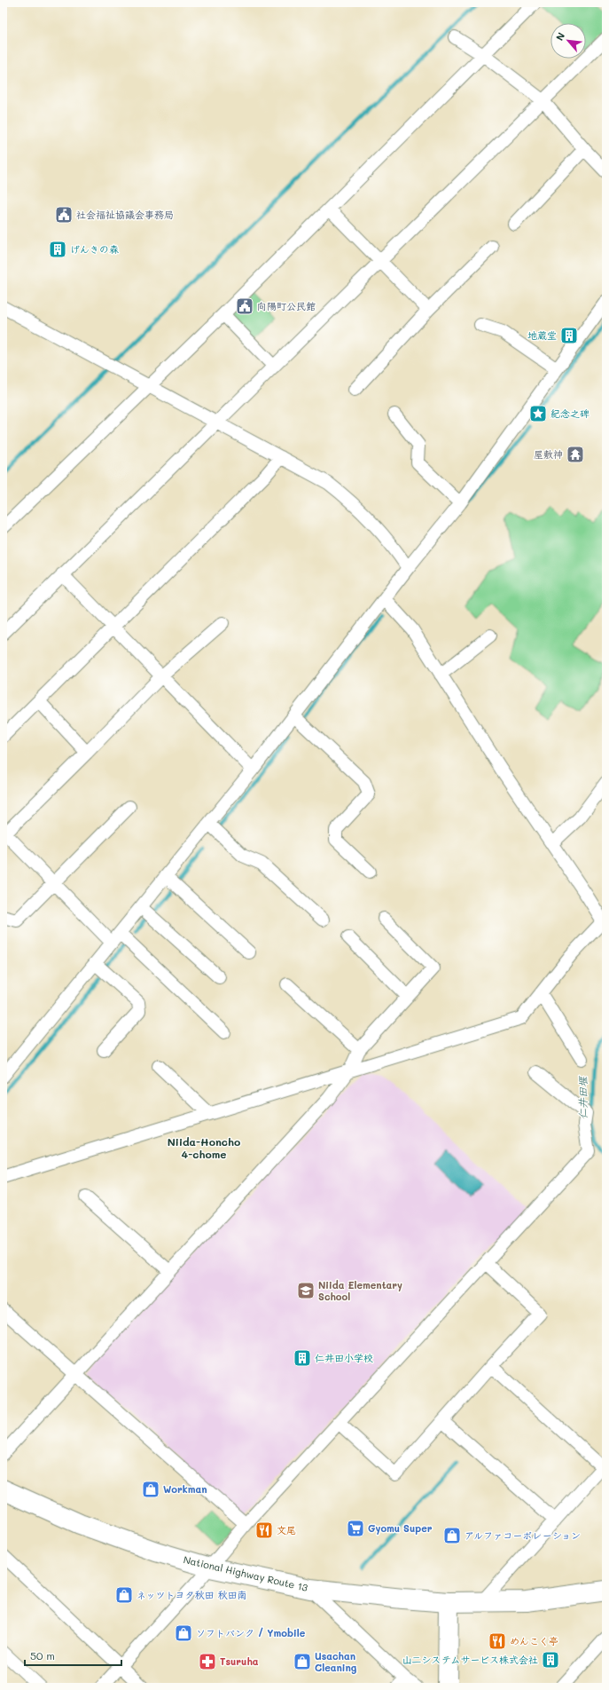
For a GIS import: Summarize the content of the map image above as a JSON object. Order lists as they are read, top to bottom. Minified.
{"streets":{"main road":["National Highway Route 13"]},"districts":["Niida-Honcho 4-chome"],"water":["仁井田堰"],"places":{"public building":["社会福祉協議会事務局","向陽町公民館"],"building":["げんきの森","地蔵堂","仁井田小学校","山二システムサービス株式会社"],"place":["紀念之碑"],"temple":["屋敷神"],"school or university":["Niida Elementary School"],"shop":["Workman","アルファコーポレーション","ネッツトヨタ秋田 秋田南","ソフトバンク / Ymobile","Usachan Cleaning"],"supermarket":["Gyomu Super"],"restaurant":["文尾","めんこく亭"],"pharmacy":["Tsuruha"]},"scale_bar":"50 m","north":"top left"}
